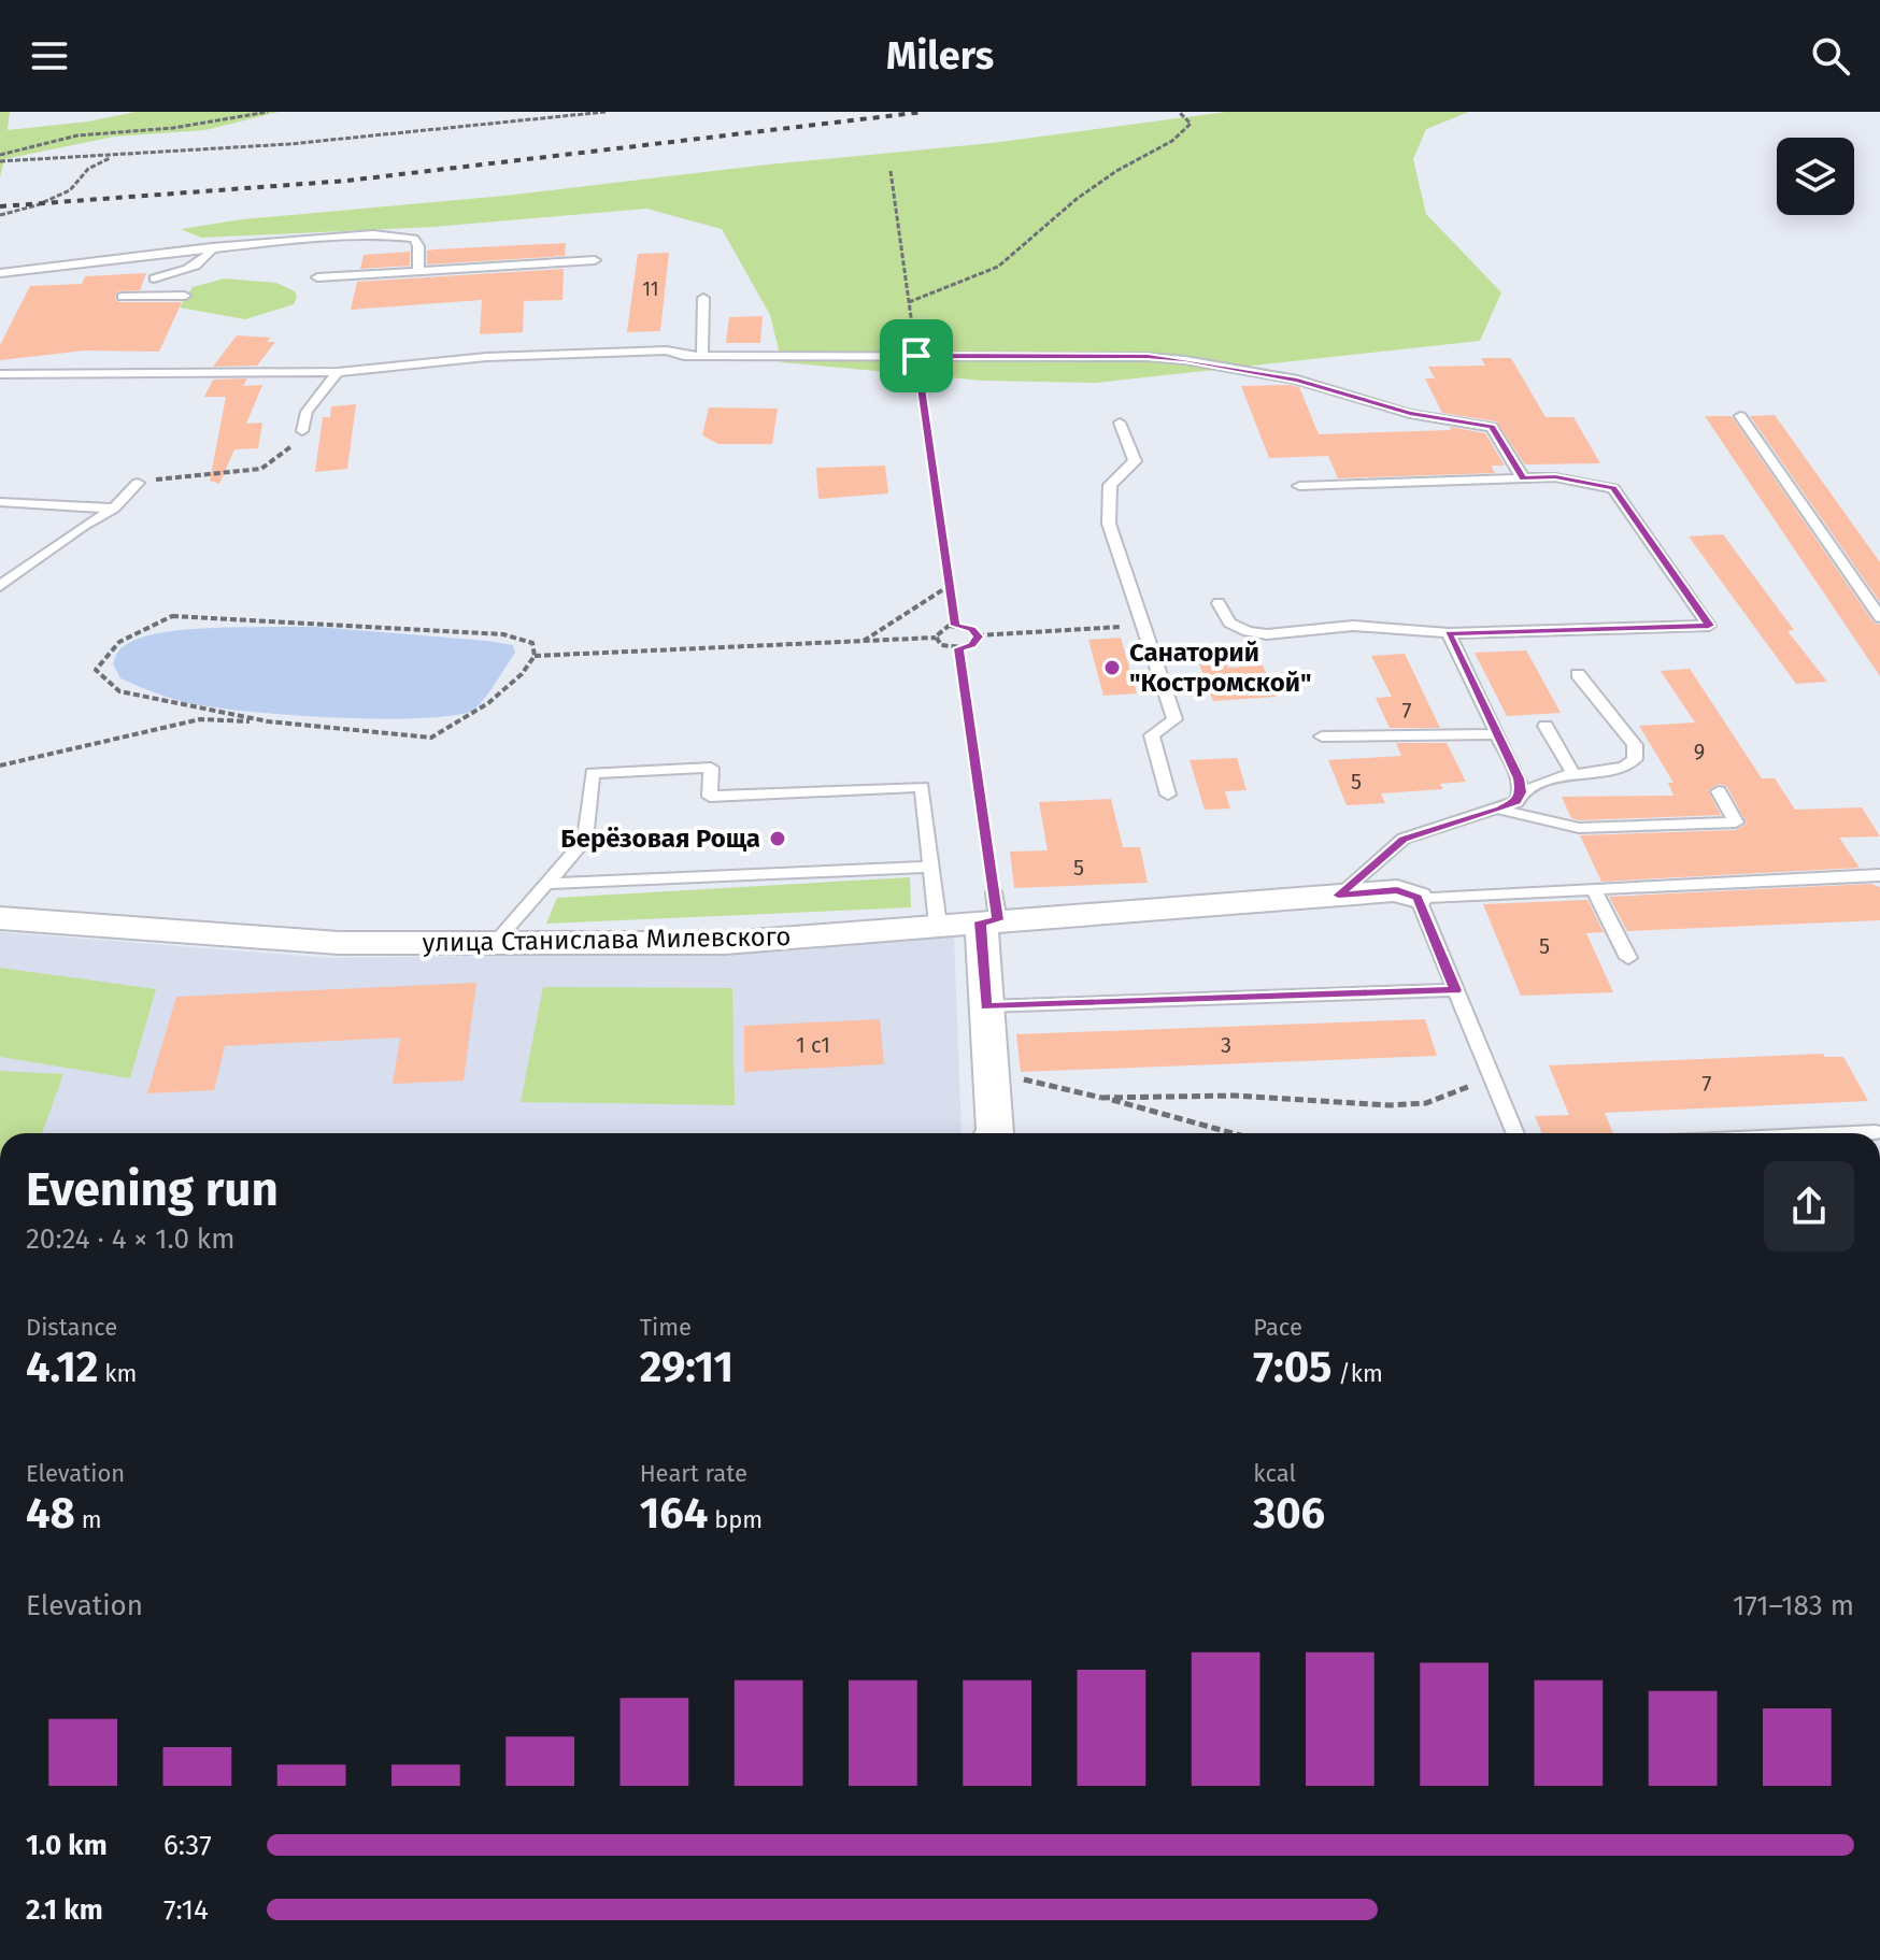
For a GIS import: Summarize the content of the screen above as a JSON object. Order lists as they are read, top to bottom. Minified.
{"streets":{"street":["улица Станислава Милевского"]},"places":["Санаторий \"Костромской\"","Берёзовая Роща"],"house_numbers":["11","7","9","5","5","5","1 с1","3","7"],"page":{"header":"Milers","heading":["Evening run","20:24 · 4 × 1.0 km"],"stats":[["Distance","4.12 km"],["Time","29:11"],["Pace","7:05 /km"],["Elevation","48 m"],["Heart rate","164 bpm"],["kcal","306"]],"chart":["Elevation","171–183 m"],"list":[{"name":"1.0 km","note":"6:37"},{"name":"2.1 km","note":"7:14"}]}}
